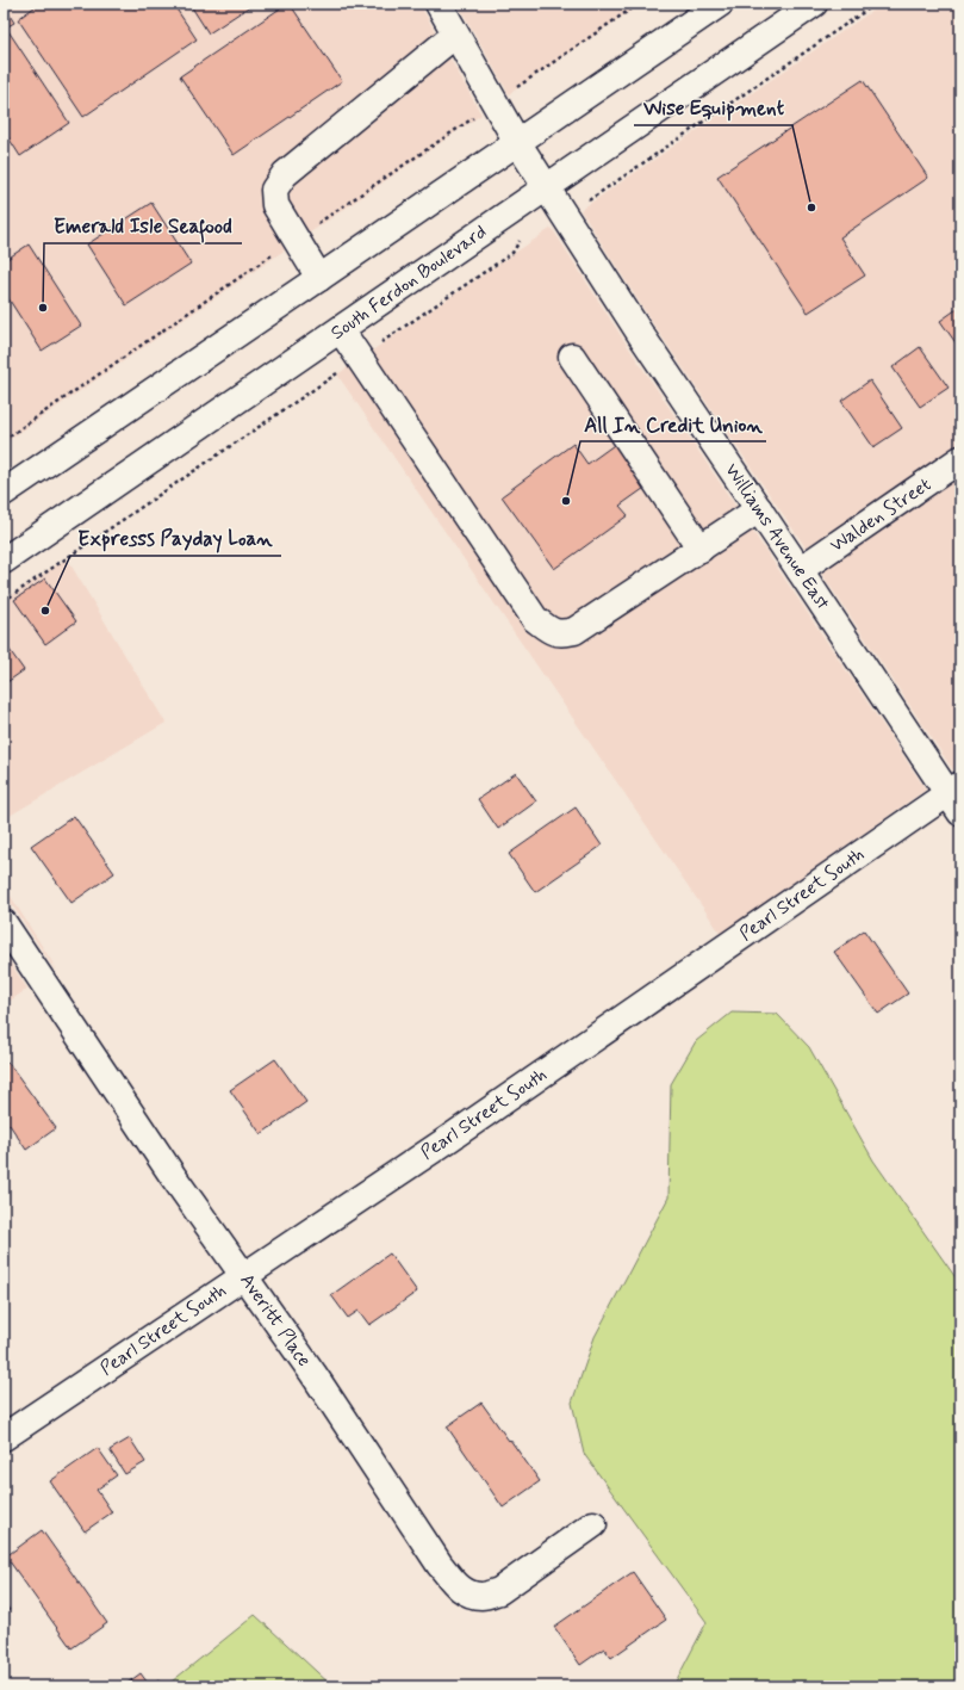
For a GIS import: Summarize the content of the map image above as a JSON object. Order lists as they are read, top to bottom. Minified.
{"streets":{"street":["South Ferdon Boulevard","Walden Street","Williams Avenue East","Pearl Street South","Averitt Place"]},"crossings":[["South Ferdon Boulevard","Williams Avenue East"],["Walden Street","Williams Avenue East"],["Williams Avenue East","Pearl Street South"],["Pearl Street South","Averitt Place"]],"places":["Wise Equipment","Emerald Isle Seafood","All In Credit Union","Expresss Payday Loan"]}
